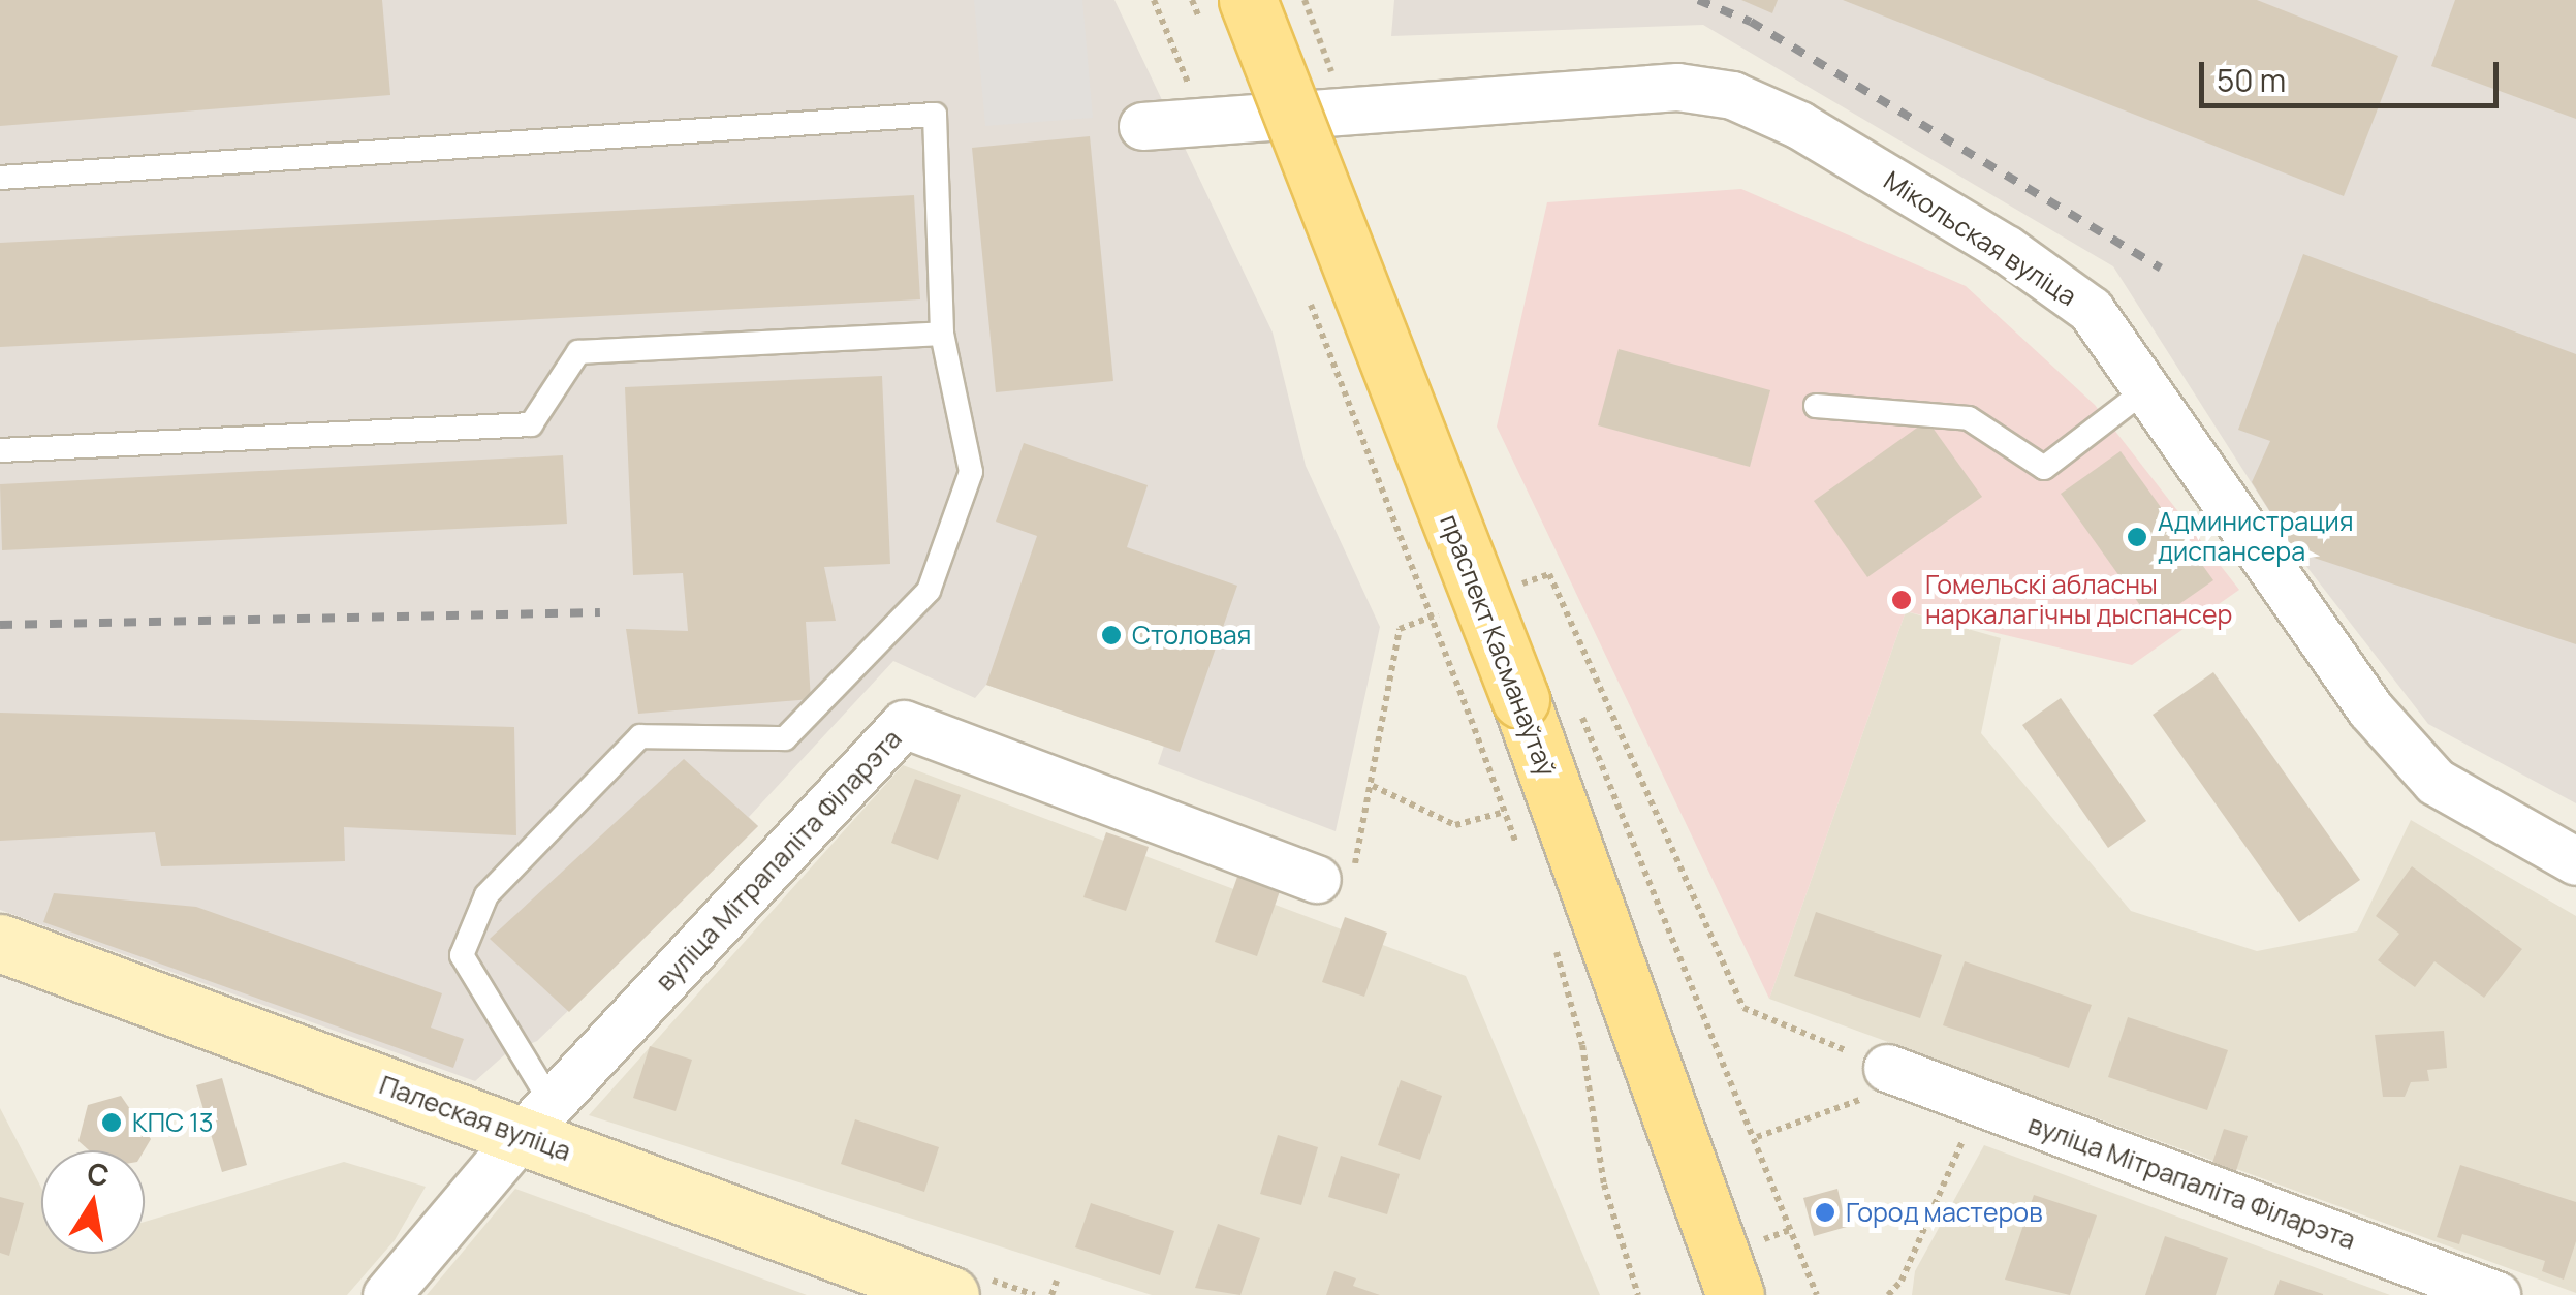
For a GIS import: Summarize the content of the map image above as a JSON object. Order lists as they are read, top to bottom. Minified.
{"streets":{"main road":["праспект Касманаўтаў","Палеская вуліца"],"street":["Мікольская вуліца","вуліца Мітрапаліта Філарэта"]},"crossings":[["вуліца Мітрапаліта Філарэта","Палеская вуліца"]],"places":["Администрация диспансера","Гомельскі абласны наркалагічны дыспансер","Столовая","КПС 13","Город мастеров"],"scale_bar":"50 m","north":"top"}
